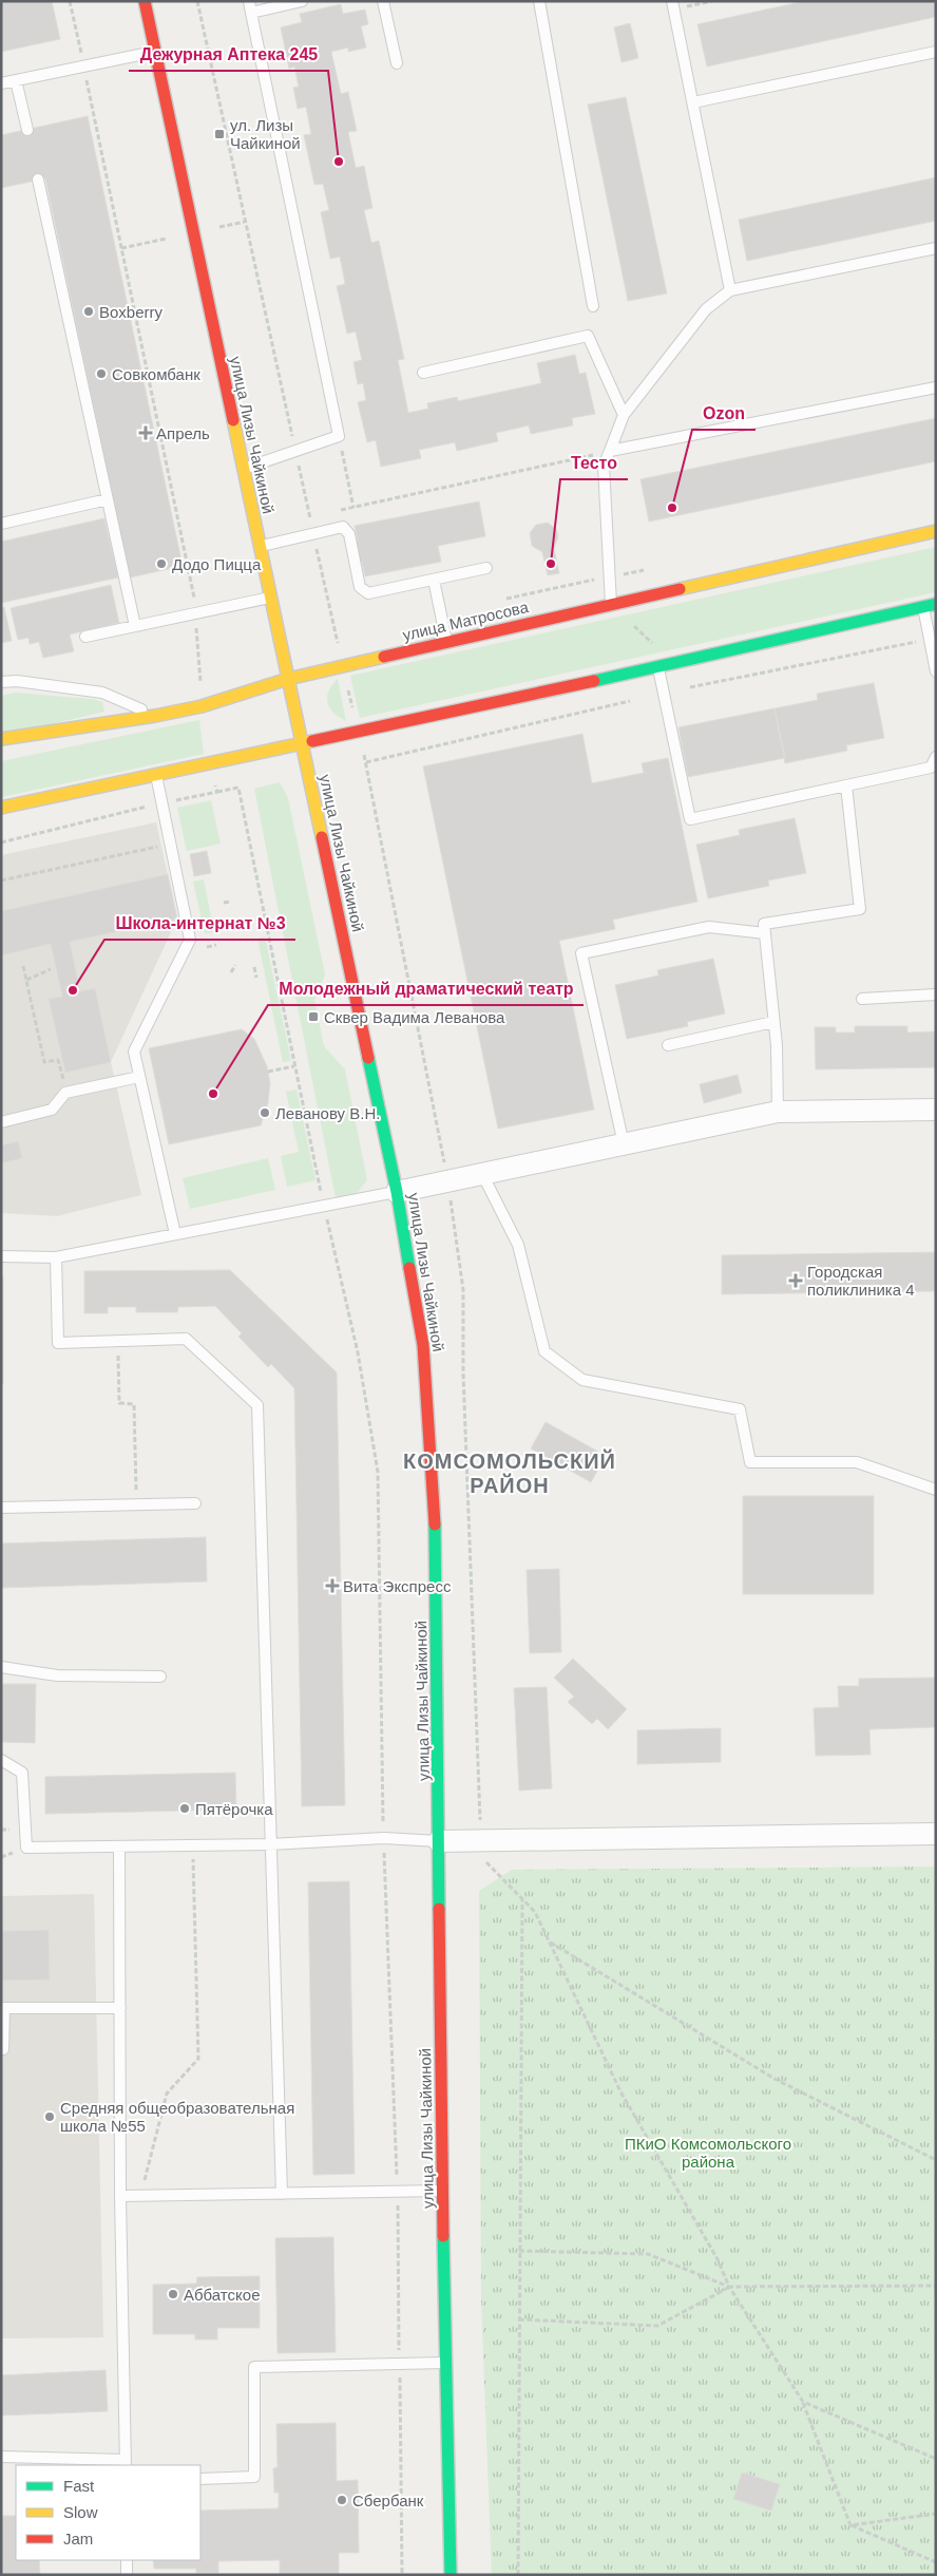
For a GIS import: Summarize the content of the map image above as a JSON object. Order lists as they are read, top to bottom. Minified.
{"streets":{"main road":["улица Лизы Чайкиной","улица Матросова"]},"crossings":[["улица Лизы Чайкиной","улица Матросова"]],"districts":["КОМСОМОЛЬСКИЙ РАЙОН"],"parks":["ПКиО Комсомольского района"],"places":{"transit":["ул. Лизы Чайкиной","Сквер Вадима Леванова"],"other":["Дежурная Аптека 245","Boxberry","Совкомбанк","Ozon","Додо Пицца","Тесто","Школа-интернат №3","Молодежный драматический театр","Леванову В.Н.","Пятёрочка","Средняя общеобразовательная школа №55","Аббатское","Сбербанк"],"health":["Апрель","Городская поликлиника 4","Вита Экспресс"]},"legend":["Fast","Slow","Jam"]}
